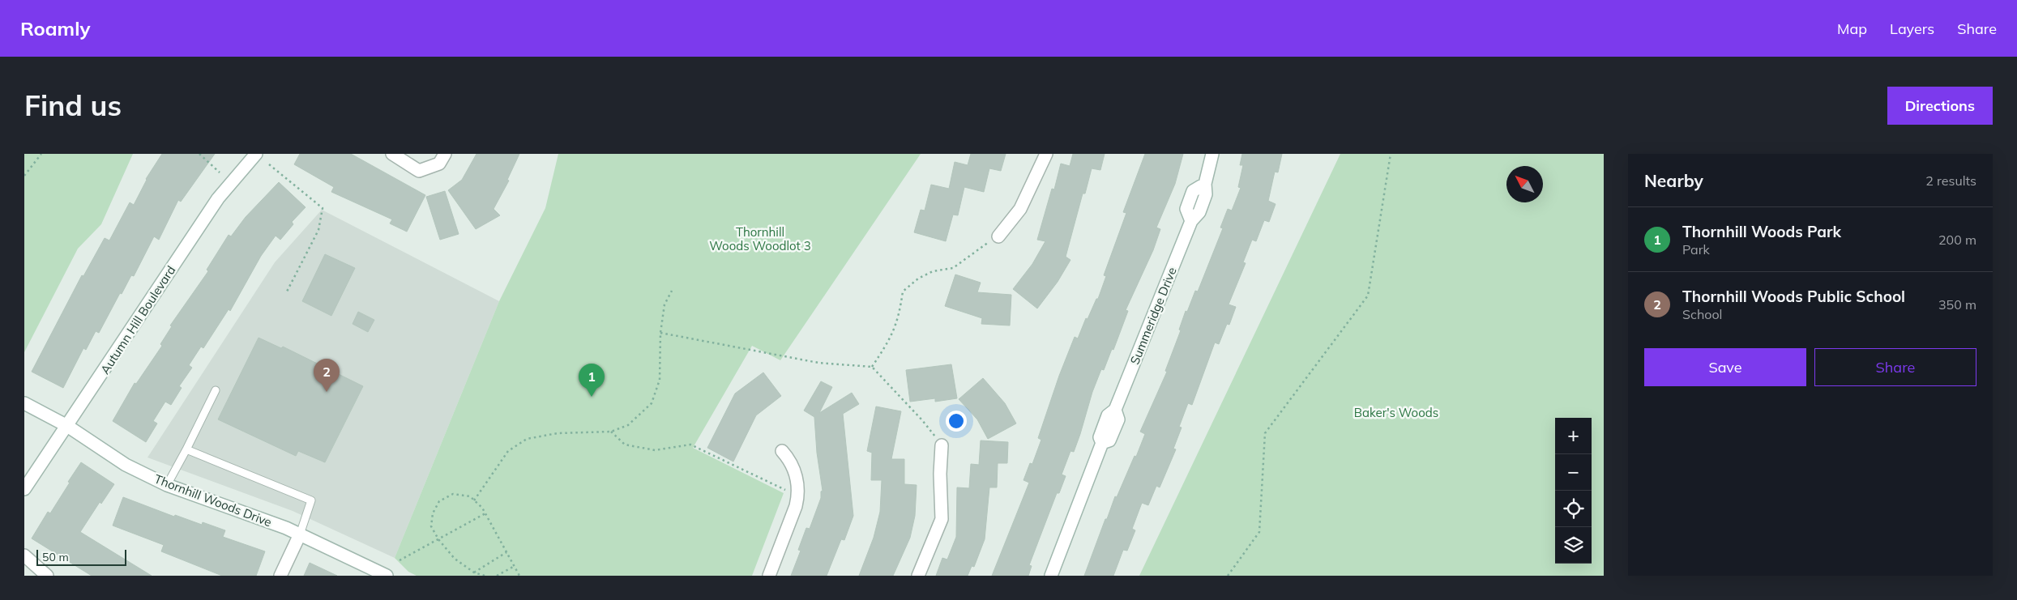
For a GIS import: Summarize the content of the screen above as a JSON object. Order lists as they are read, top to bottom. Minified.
{"streets":{"street":["Summeridge Drive","Autumn Hill Boulevard","Thornhill Woods Drive"]},"crossings":[["Autumn Hill Boulevard","Thornhill Woods Drive"]],"parks":["Thornhill Woods Woodlot 3","Baker's Woods"],"scale_bar":"50 m","north":"top left","page":{"header":"Roamly","nav":["Map","Layers","Share"],"buttons":["Directions",["Save","Share"]],"title":"Find us","heading":["Nearby","2 results"],"list":[{"mark":"1","name":"Thornhill Woods Park","note":"Park","value":"200 m"},{"mark":"2","name":"Thornhill Woods Public School","note":"School","value":"350 m"}],"pins":["2","1"],"map_buttons":["+","−"],"scale":"50 m"}}
